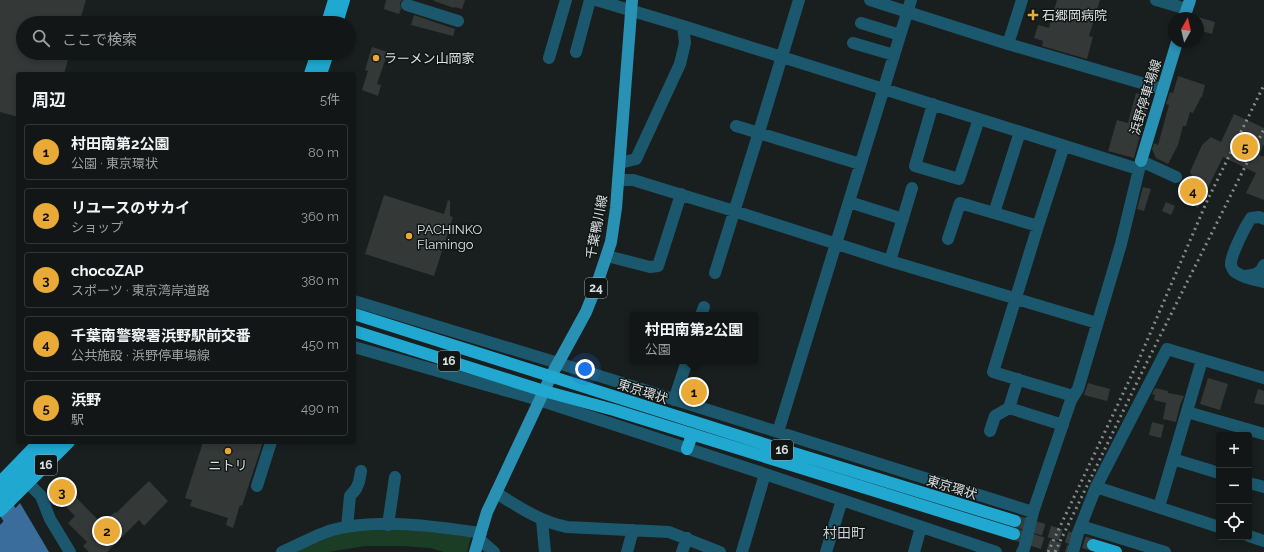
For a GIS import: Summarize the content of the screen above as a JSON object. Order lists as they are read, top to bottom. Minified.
{"streets":{"highway":["16","東京環状"],"main road":["浜野停車場線","千葉鴨川線","24"]},"crossings":[["千葉鴨川線","東京環状"]],"districts":["村田町"],"places":{"health":["石郷岡病院"],"other":["ラーメン山岡家","PACHINKO Flamingo","ニトリ"]},"north":"top","page":{"search":"ここで検索","heading":["周辺","5件"],"list":[{"mark":"1","name":"村田南第2公園","note":"公園 · 東京環状","value":"80 m"},{"mark":"2","name":"リユースのサカイ","note":"ショップ","value":"360 m"},{"mark":"3","name":"chocoZAP","note":"スポーツ · 東京湾岸道路","value":"380 m"},{"mark":"4","name":"千葉南警察署浜野駅前交番","note":"公共施設 · 浜野停車場線","value":"450 m"},{"mark":"5","name":"浜野","note":"駅","value":"490 m"}],"pins":["5","4","1","3","2"],"popup":["村田南第2公園","公園"],"map_buttons":["+","−"]}}
